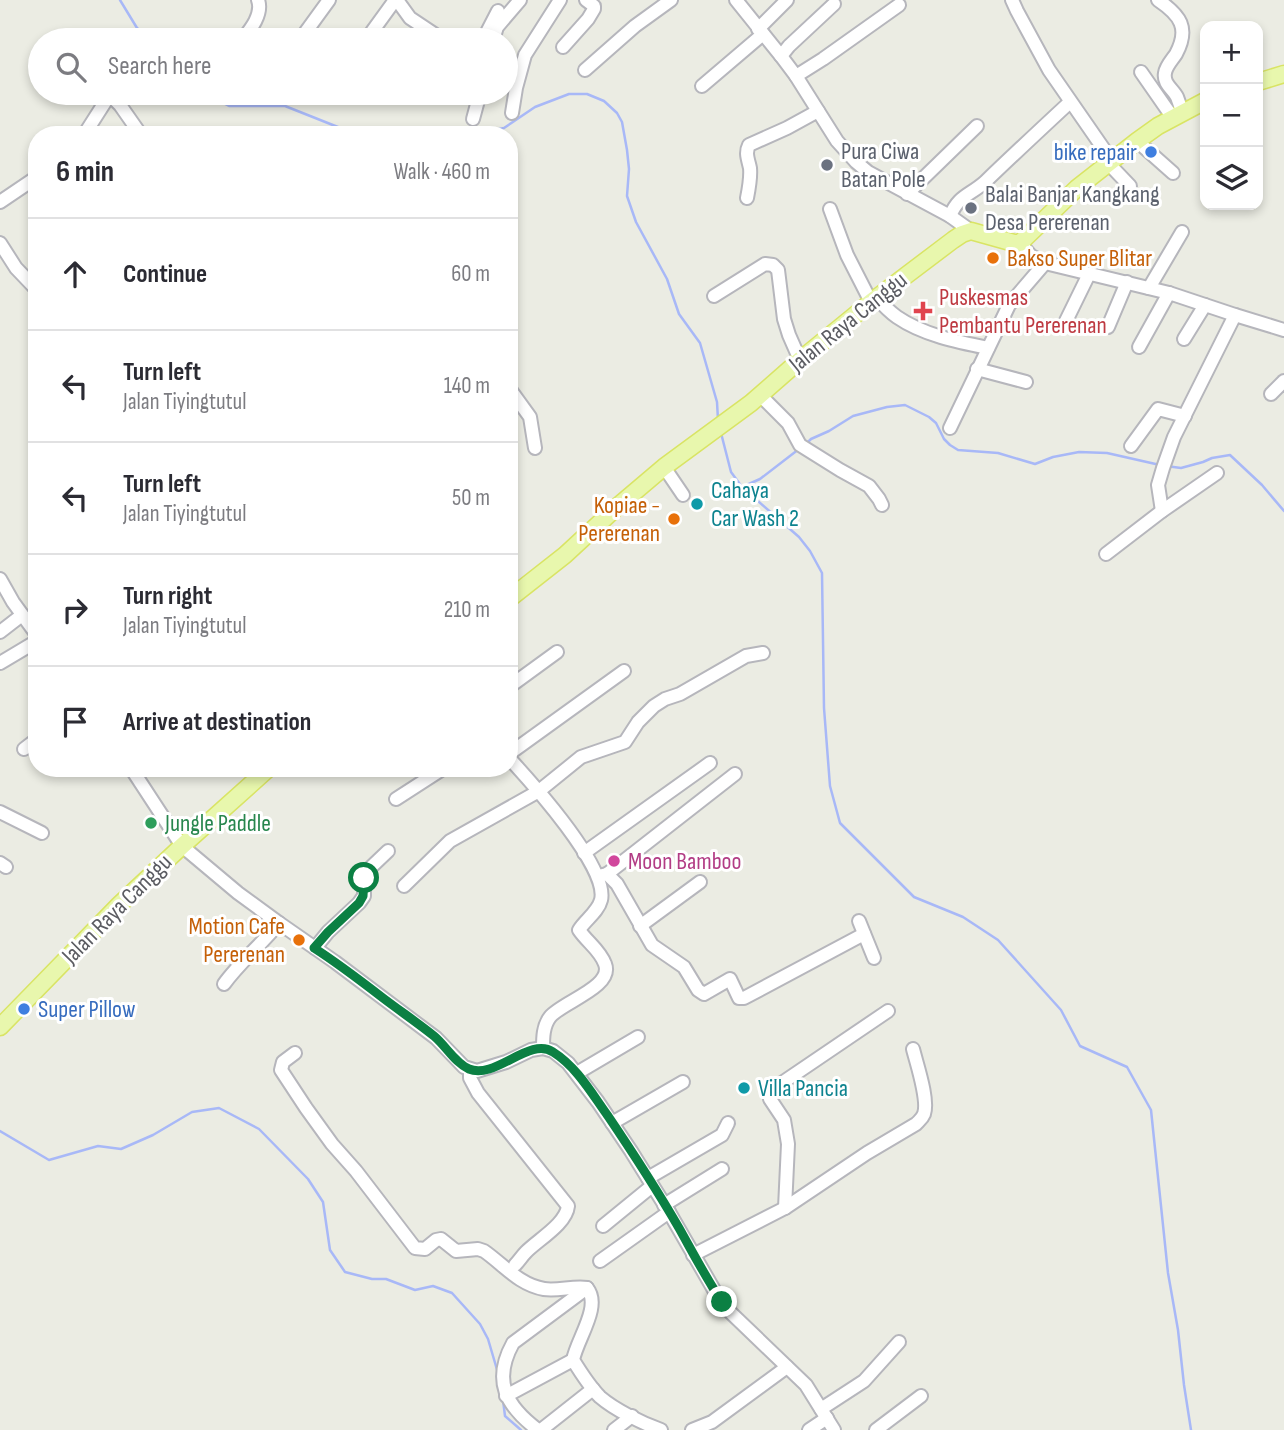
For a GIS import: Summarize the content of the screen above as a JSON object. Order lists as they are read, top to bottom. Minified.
{"streets":{"main road":["Jalan Raya Canggu"]},"places":{"other":["bike repair","Pura Ciwa Batan Pole","Balai Banjar Kangkang Desa Pererenan","Bakso Super Blitar","Cahaya Car Wash 2","Kopiae - Pererenan","Jungle Paddle","Moon Bamboo","Motion Cafe Pererenan","Super Pillow","Villa Pancia"],"health":["Puskesmas Pembantu Pererenan"]},"page":{"map_buttons":["+","−"],"search":"Search here","heading":["6 min","Walk · 460 m"],"list":[["Continue","60 m"],["Turn left","Jalan Tiyingtutul","140 m"],["Turn left","Jalan Tiyingtutul","50 m"],["Turn right","Jalan Tiyingtutul","210 m"],"Arrive at destination"]}}
